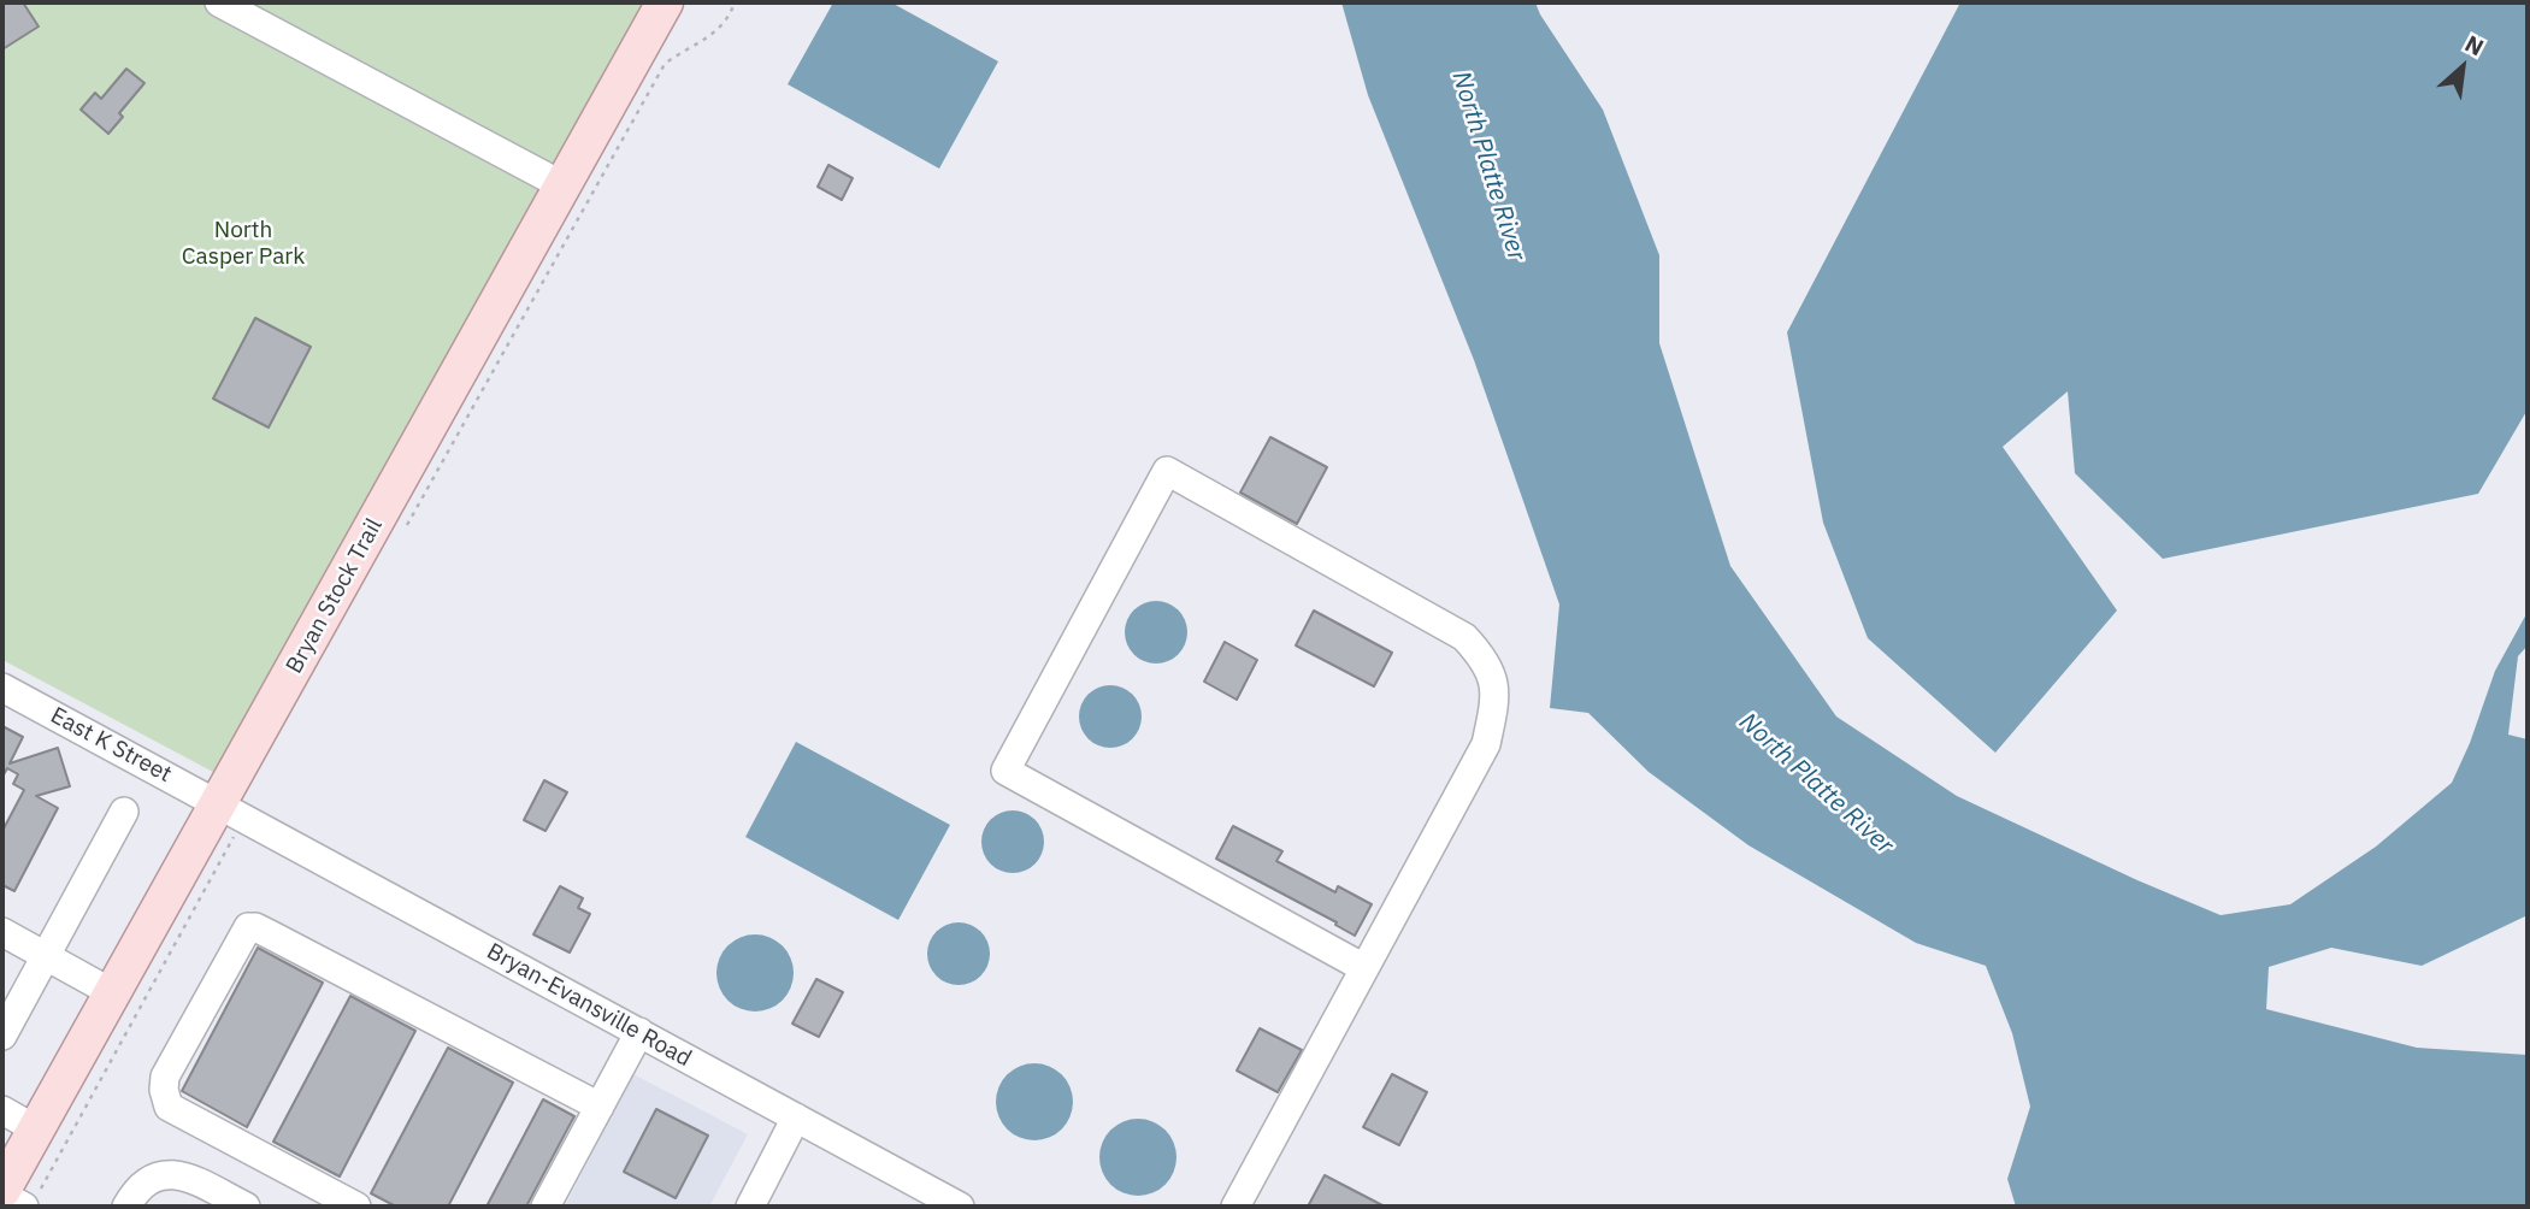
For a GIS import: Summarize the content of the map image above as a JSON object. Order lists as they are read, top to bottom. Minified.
{"streets":{"main road":["Bryan Stock Trail"],"street":["East K Street","Bryan-Evansville Road"]},"crossings":[["Bryan Stock Trail","East K Street"],["Bryan Stock Trail","Bryan-Evansville Road"],["East K Street","Bryan-Evansville Road"]],"water":["North Platte River"],"parks":["North Casper Park"],"north":"top right"}
